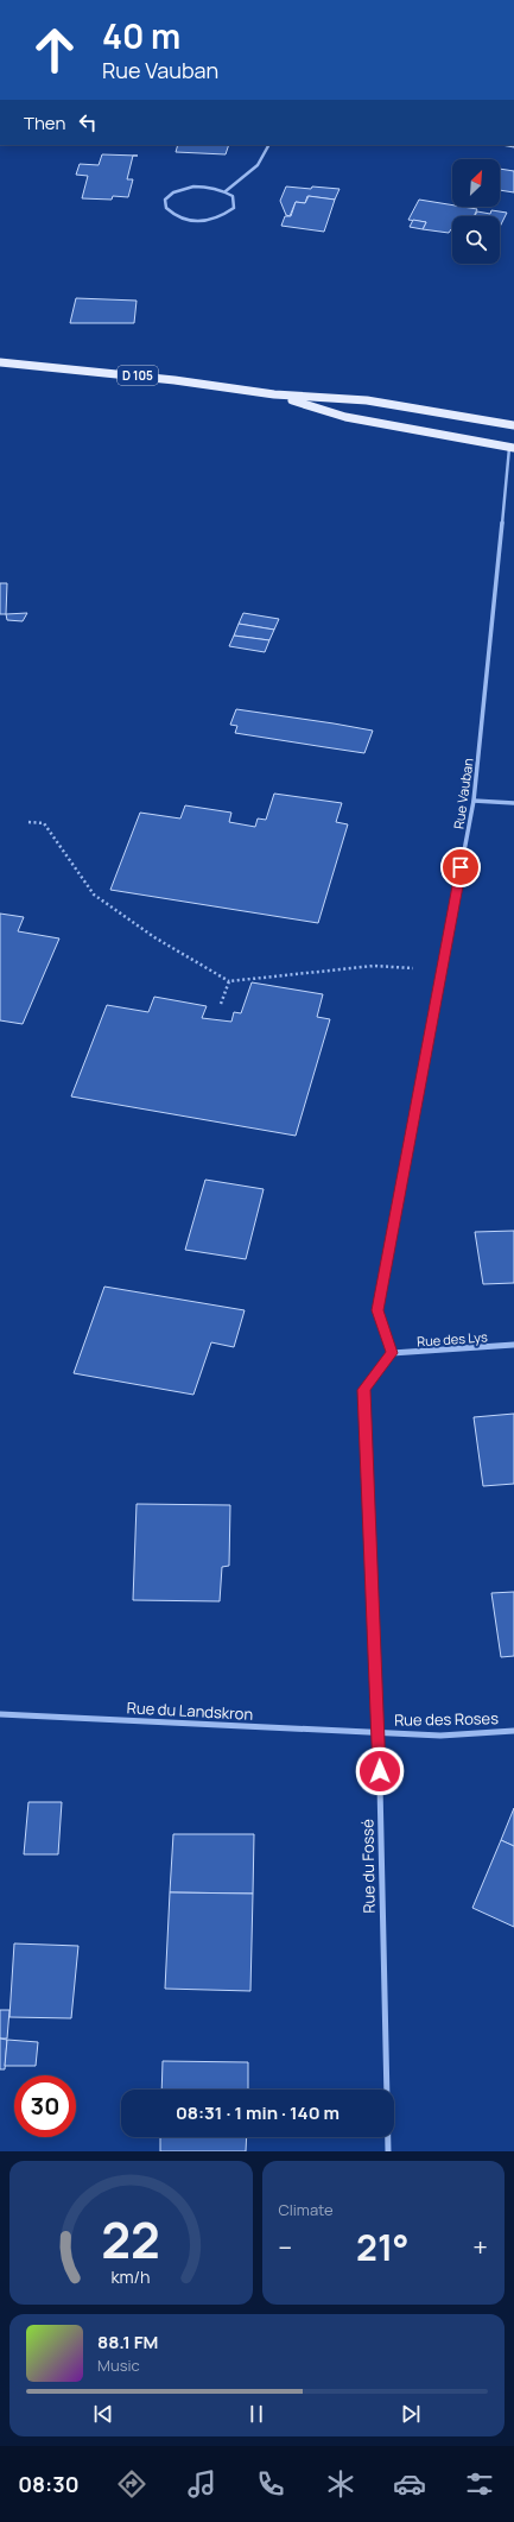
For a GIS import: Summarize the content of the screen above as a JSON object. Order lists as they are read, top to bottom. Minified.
{"streets":{"main road":["D 105"],"street":["Rue Vauban","Rue des Lys","Rue du Landskron","Rue des Roses","Rue du Fossé"]},"crossings":[["D 105","Rue Vauban"],["Rue Vauban","Rue des Lys"],["Rue Vauban","Rue du Fossé"],["Rue des Lys","Rue du Fossé"],["Rue du Landskron","Rue des Roses"],["Rue du Landskron","Rue du Fossé"],["Rue des Roses","Rue du Fossé"]],"north":"top right","page":{"turn":["40 m","Rue Vauban"],"then":"Then","limit":"30","trip":"08:31 · 1 min · 140 m","tile":"Climate","heat":["−","21°","+"],"song":["88.1 FM","Music"],"tabs":"08:30","gauge":["22","km/h"]}}
